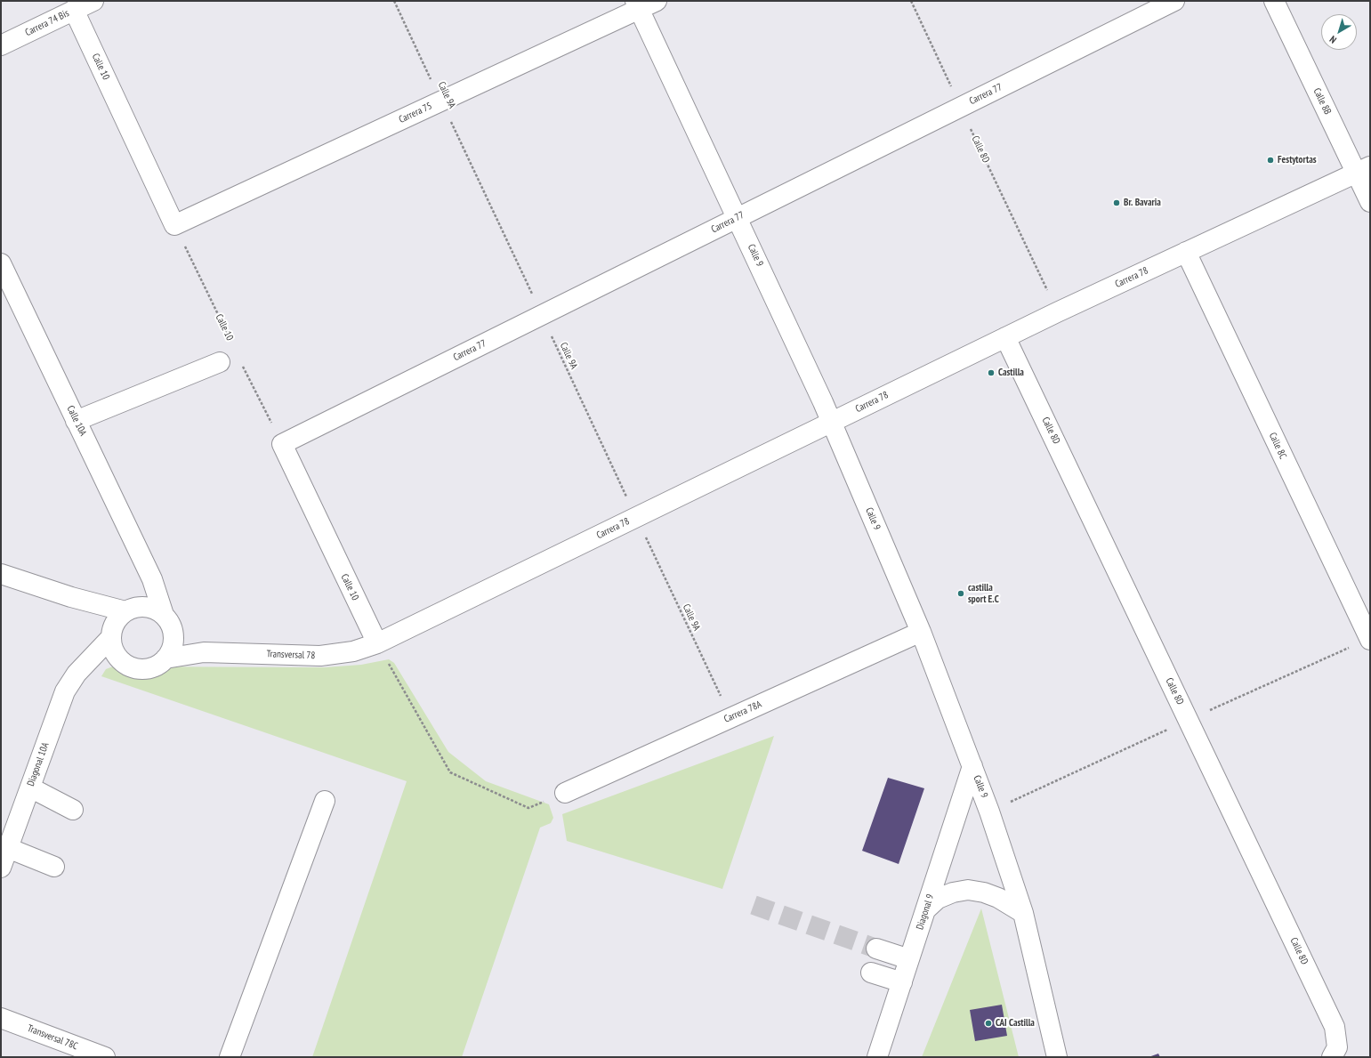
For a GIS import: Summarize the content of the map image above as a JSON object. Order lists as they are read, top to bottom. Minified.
{"streets":{"street":["Carrera 74 Bis","Calle 10","Carrera 77","Calle 8B","Carrera 75","Calle 8D","Calle 9","Carrera 78","Calle 10A","Calle 8C","Transversal 78","Carrera 78A","Diagonal 10A","Diagonal 9","Transversal 78C"],"path":["Calle 9A"]},"crossings":[["Carrera 74 Bis","Calle 10"],["Calle 10","Carrera 77"],["Calle 10","Carrera 75"],["Calle 10","Carrera 78"],["Calle 10","Transversal 78"],["Carrera 77","Calle 9A"],["Carrera 77","Calle 8D"],["Carrera 77","Calle 9"],["Calle 9A","Carrera 75"],["Calle 9A","Carrera 78"],["Calle 9A","Carrera 78A"],["Calle 8B","Carrera 78"],["Carrera 75","Calle 9"],["Calle 8D","Carrera 78"],["Calle 9","Carrera 78"],["Calle 9","Carrera 78A"],["Calle 9","Diagonal 9"],["Carrera 78","Calle 8C"],["Carrera 78","Transversal 78"],["Calle 10A","Transversal 78"],["Calle 10A","Diagonal 10A"],["Transversal 78","Diagonal 10A"]],"places":["Festytortas","Br. Bavaria","Castilla","castilla sport E.C","CAI Castilla"],"north":"bottom left"}
